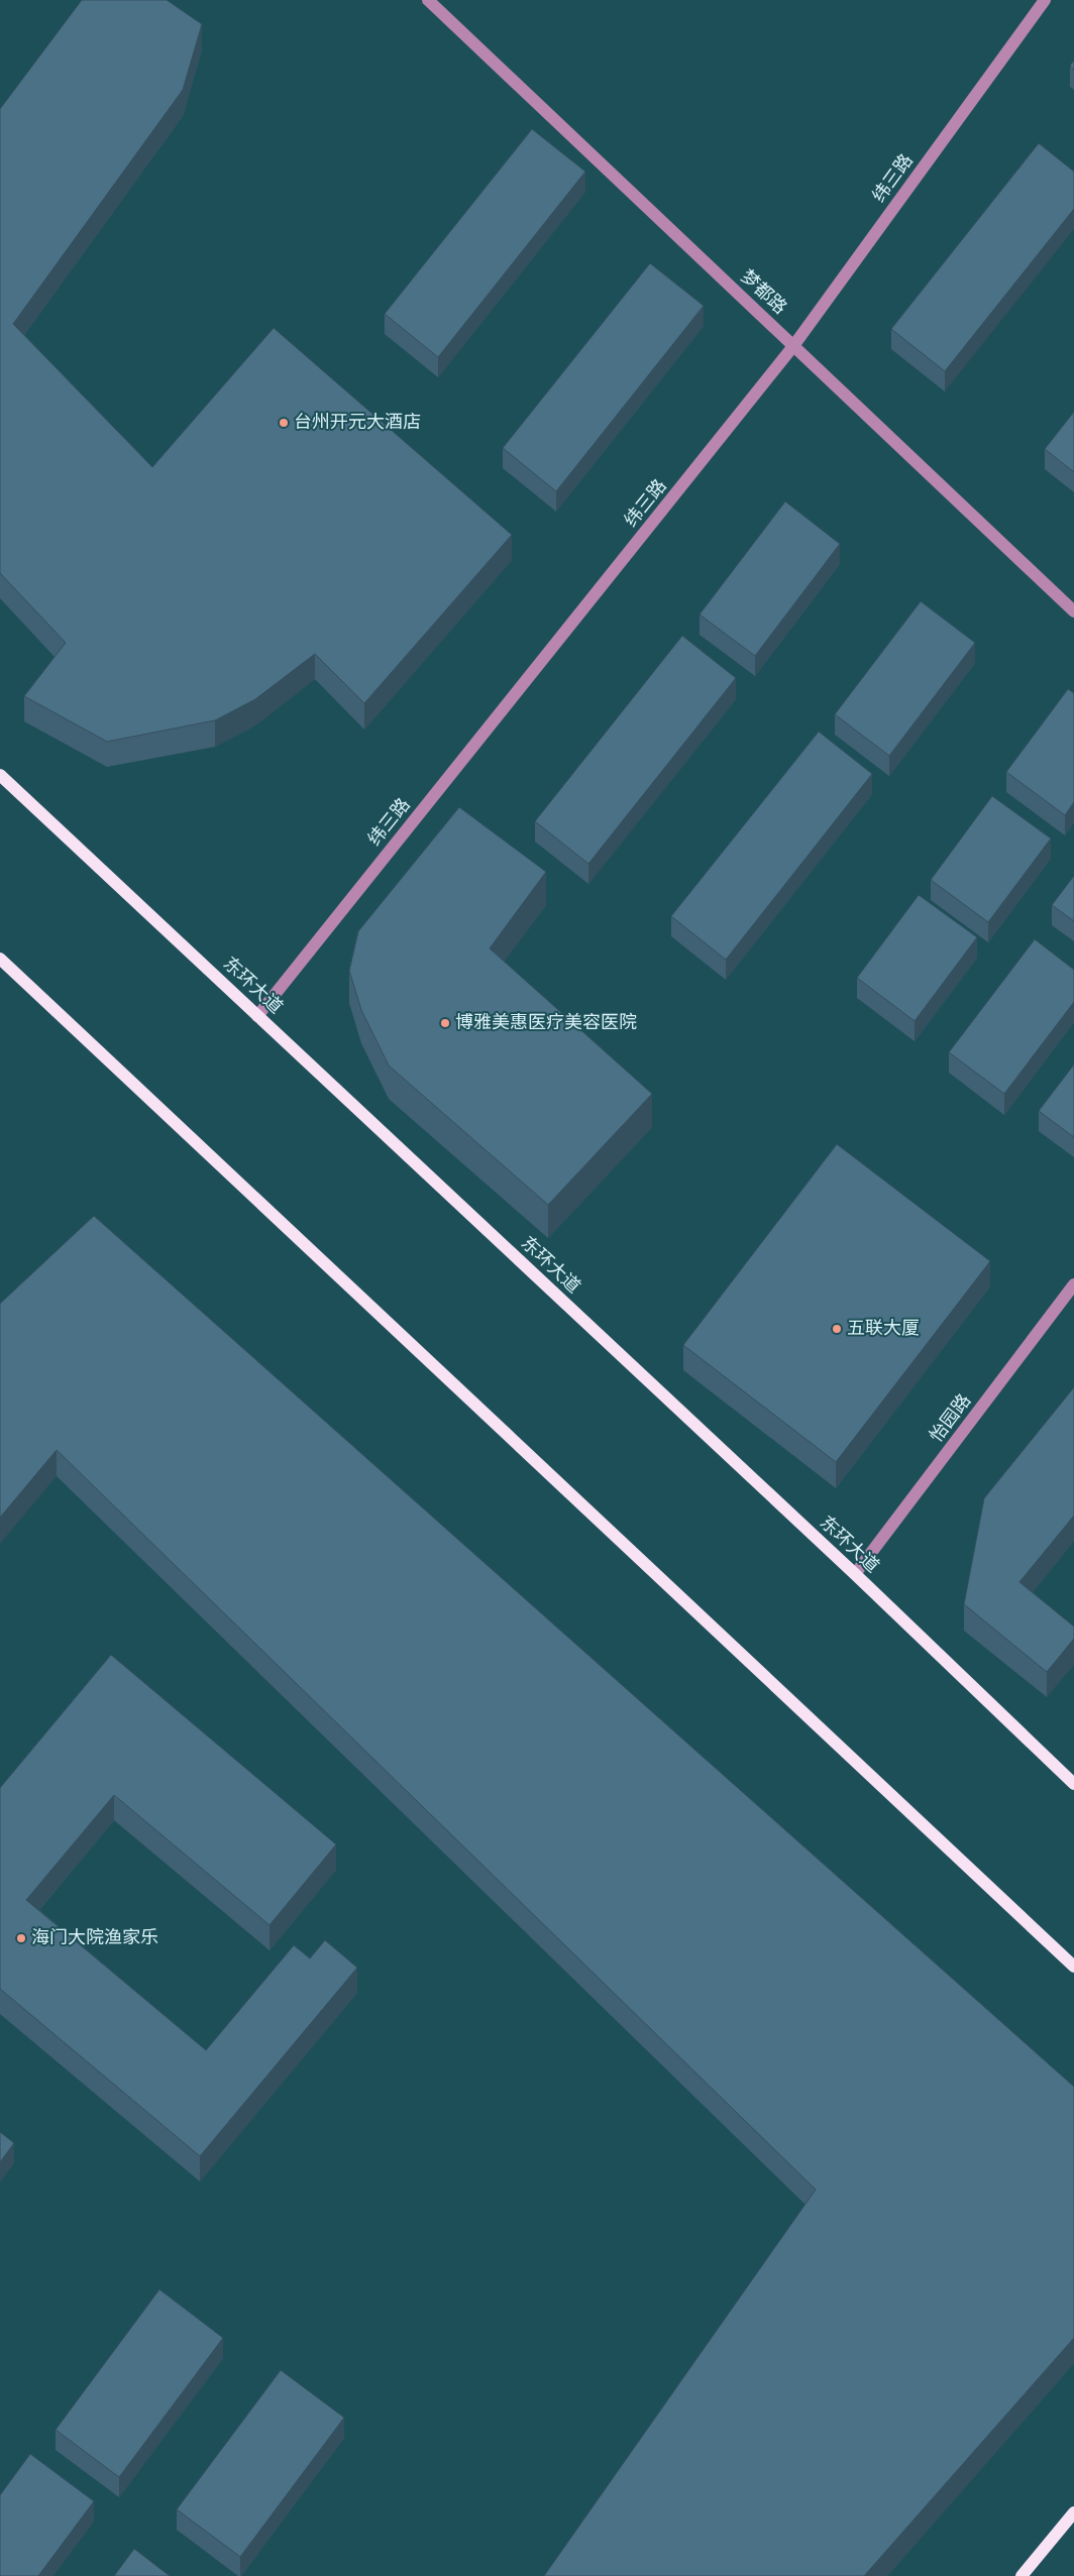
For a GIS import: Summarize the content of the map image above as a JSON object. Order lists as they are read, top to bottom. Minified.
{"streets":{"main road":["东环大道"],"street":["纬三路","梦都路","怡园路"]},"crossings":[["纬三路","梦都路"],["纬三路","东环大道"],["东环大道","怡园路"]],"places":["台州开元大酒店","博雅美惠医疗美容医院","五联大厦","海门大院渔家乐"]}
